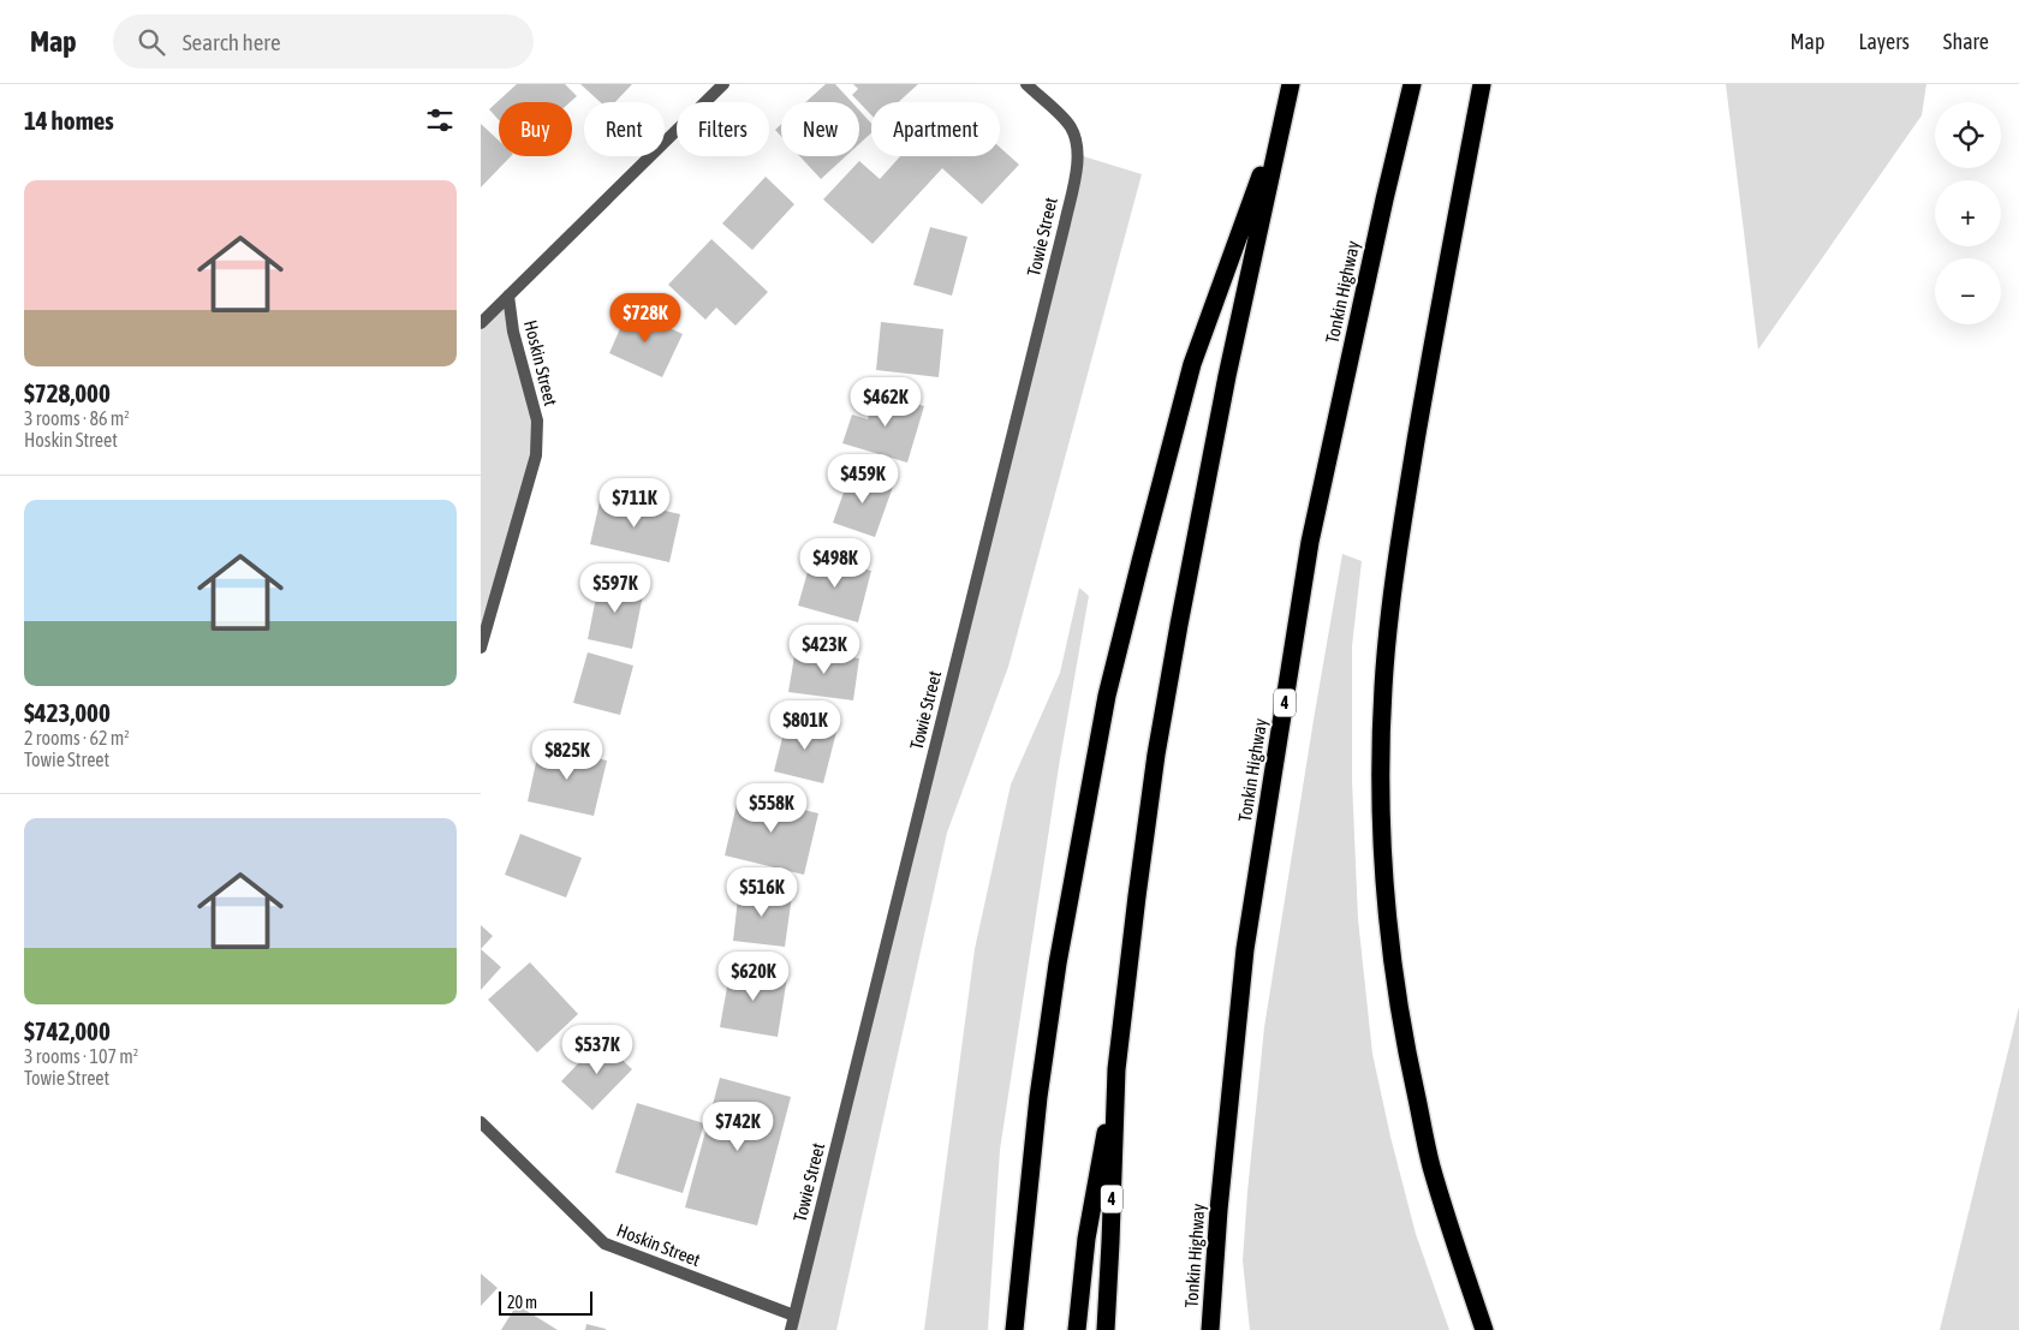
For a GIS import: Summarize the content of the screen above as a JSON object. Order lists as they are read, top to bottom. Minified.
{"streets":{"highway":["Tonkin Highway","4"],"street":["Towie Street","Hoskin Street"]},"crossings":[["Towie Street","Hoskin Street"]],"scale_bar":"20 m","page":{"header":"Map","search":"Search here","nav":["Map","Layers","Share"],"heading":"14 homes","map_buttons":["+","−"],"chip":["Buy","Rent","Filters","New","Apartment"],"list":[{"name":"$728,000","note":"3 rooms · 86 m² · Hoskin Street"},{"name":"$423,000","note":"2 rooms · 62 m² · Towie Street"},{"name":"$742,000","note":"3 rooms · 107 m² · Towie Street"}],"price":["$728K","$462K","$459K","$711K","$498K","$597K","$423K","$801K","$825K","$558K","$516K","$620K","$537K","$742K"],"scale":"20 m"}}
